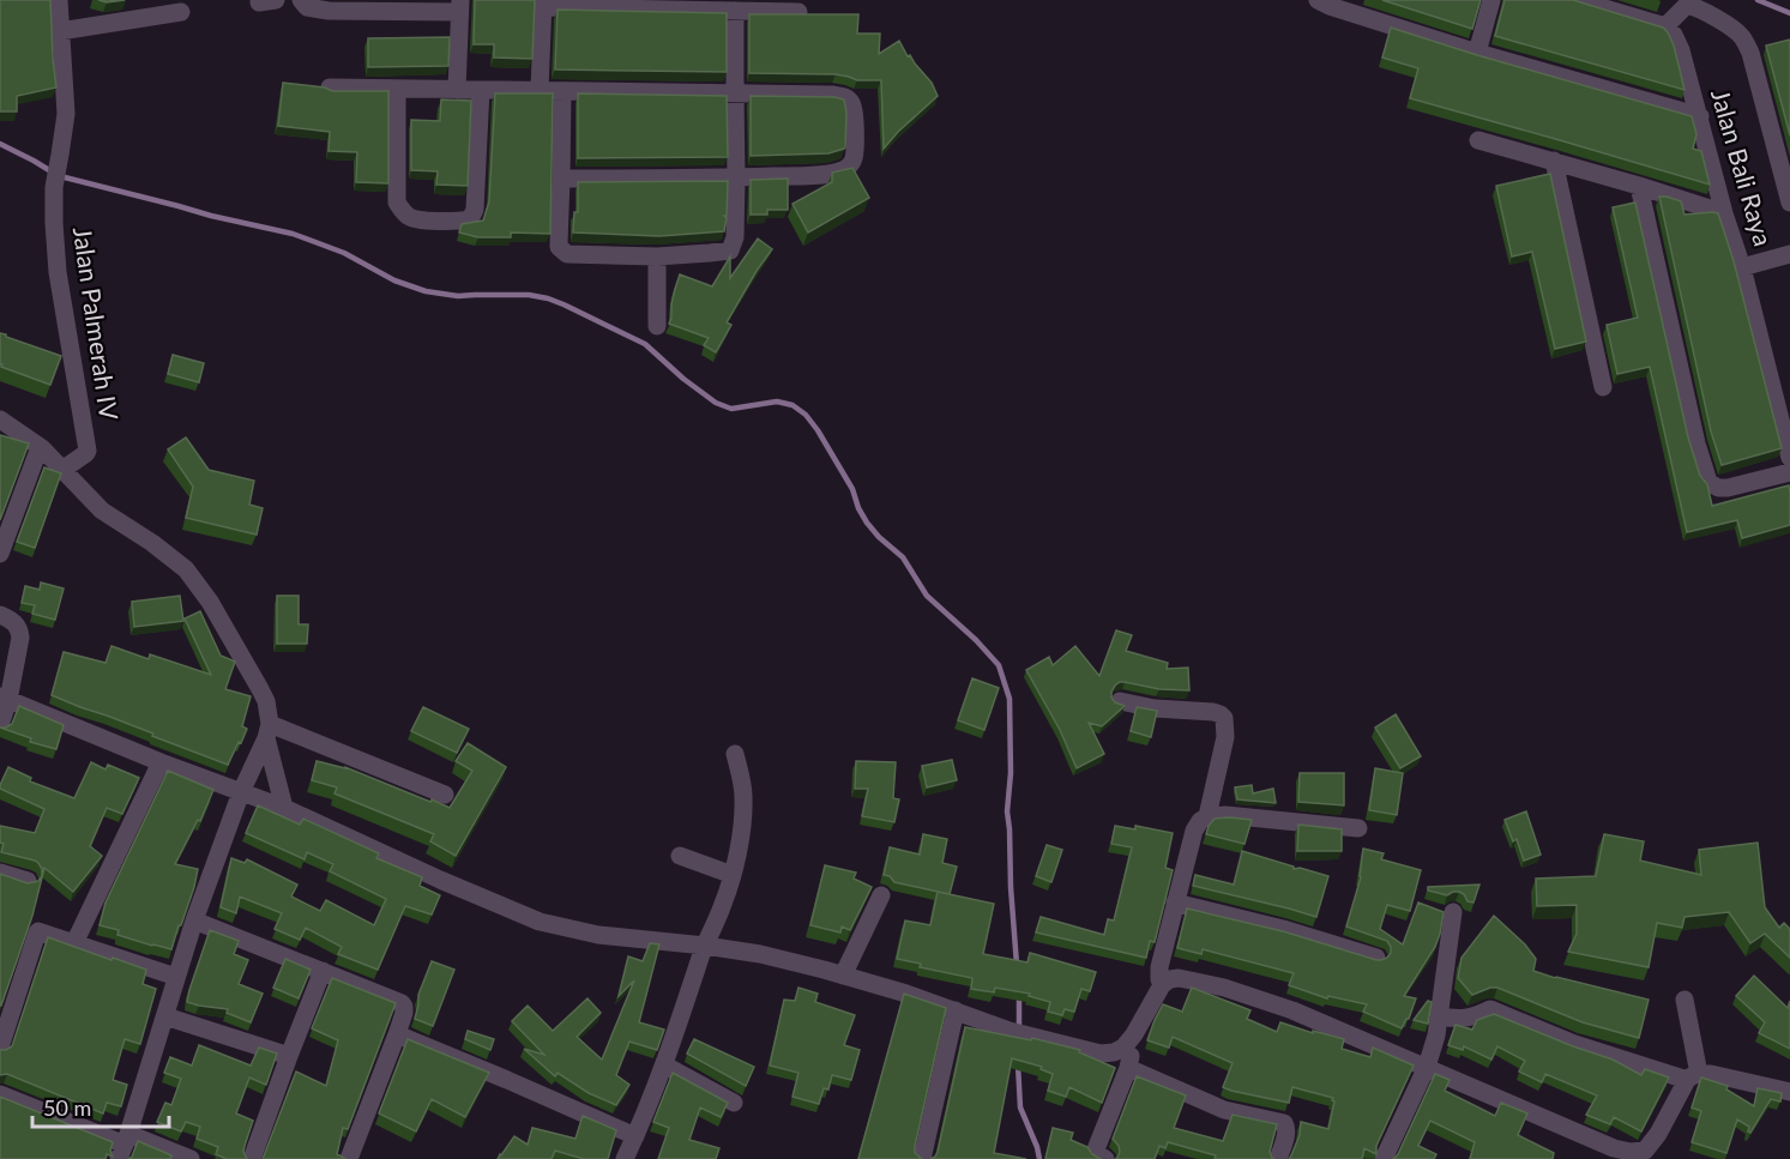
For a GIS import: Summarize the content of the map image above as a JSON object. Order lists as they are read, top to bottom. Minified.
{"streets":{"street":["Jalan Bali Raya","Jalan Palmerah IV"]},"scale_bar":"50 m"}
